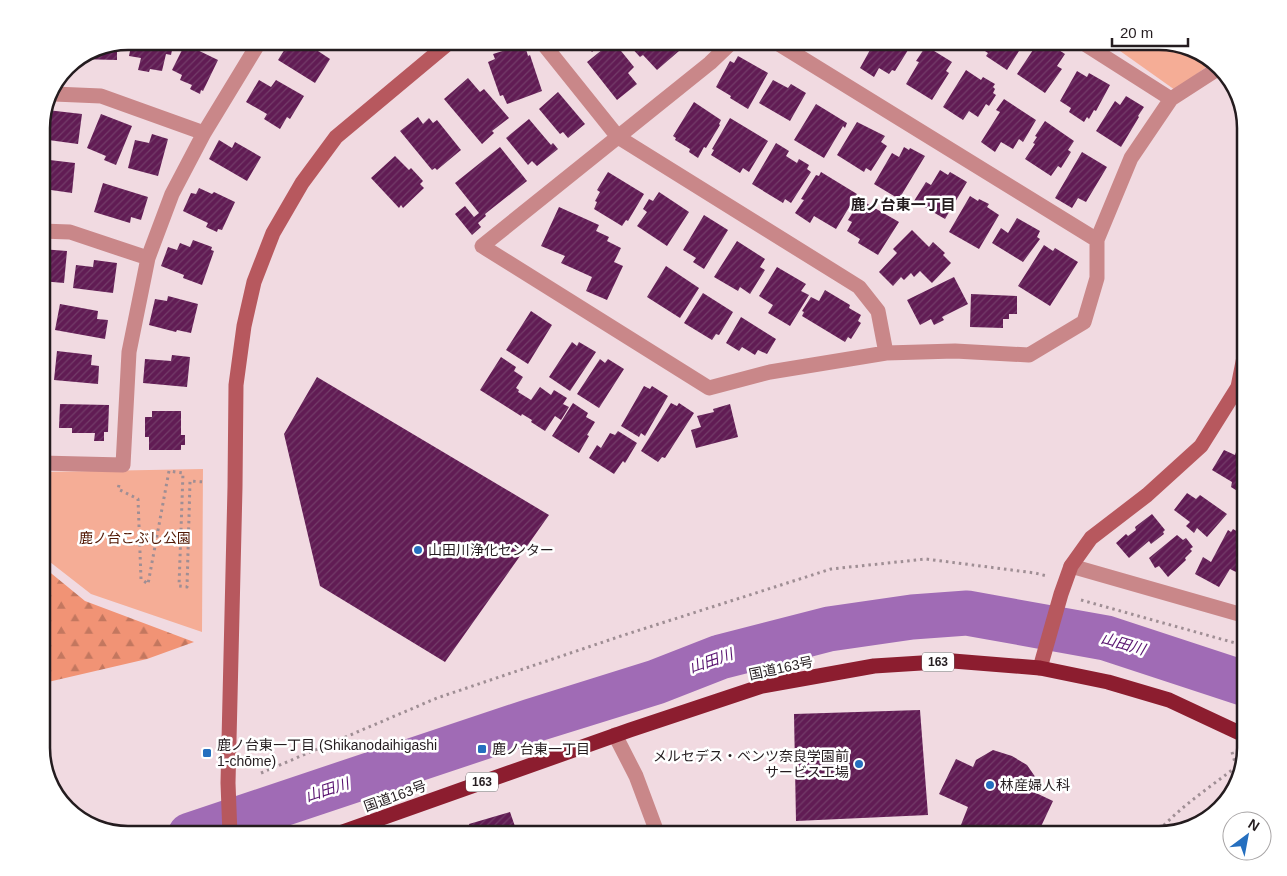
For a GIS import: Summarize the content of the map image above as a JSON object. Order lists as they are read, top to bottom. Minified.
{"streets":{"highway":["163","国道163号"]},"districts":["鹿ノ台東一丁目"],"water":["山田川"],"parks":["鹿ノ台こぶし公園"],"places":{"other":["山田川浄化センター","メルセデス・ベンツ奈良学園前 サービス工場","林産婦人科"],"transit":["鹿ノ台東一丁目","鹿ノ台東一丁目 (Shikanodaihigashi 1-chōme)"]},"scale_bar":"20 m","north":"top right"}
